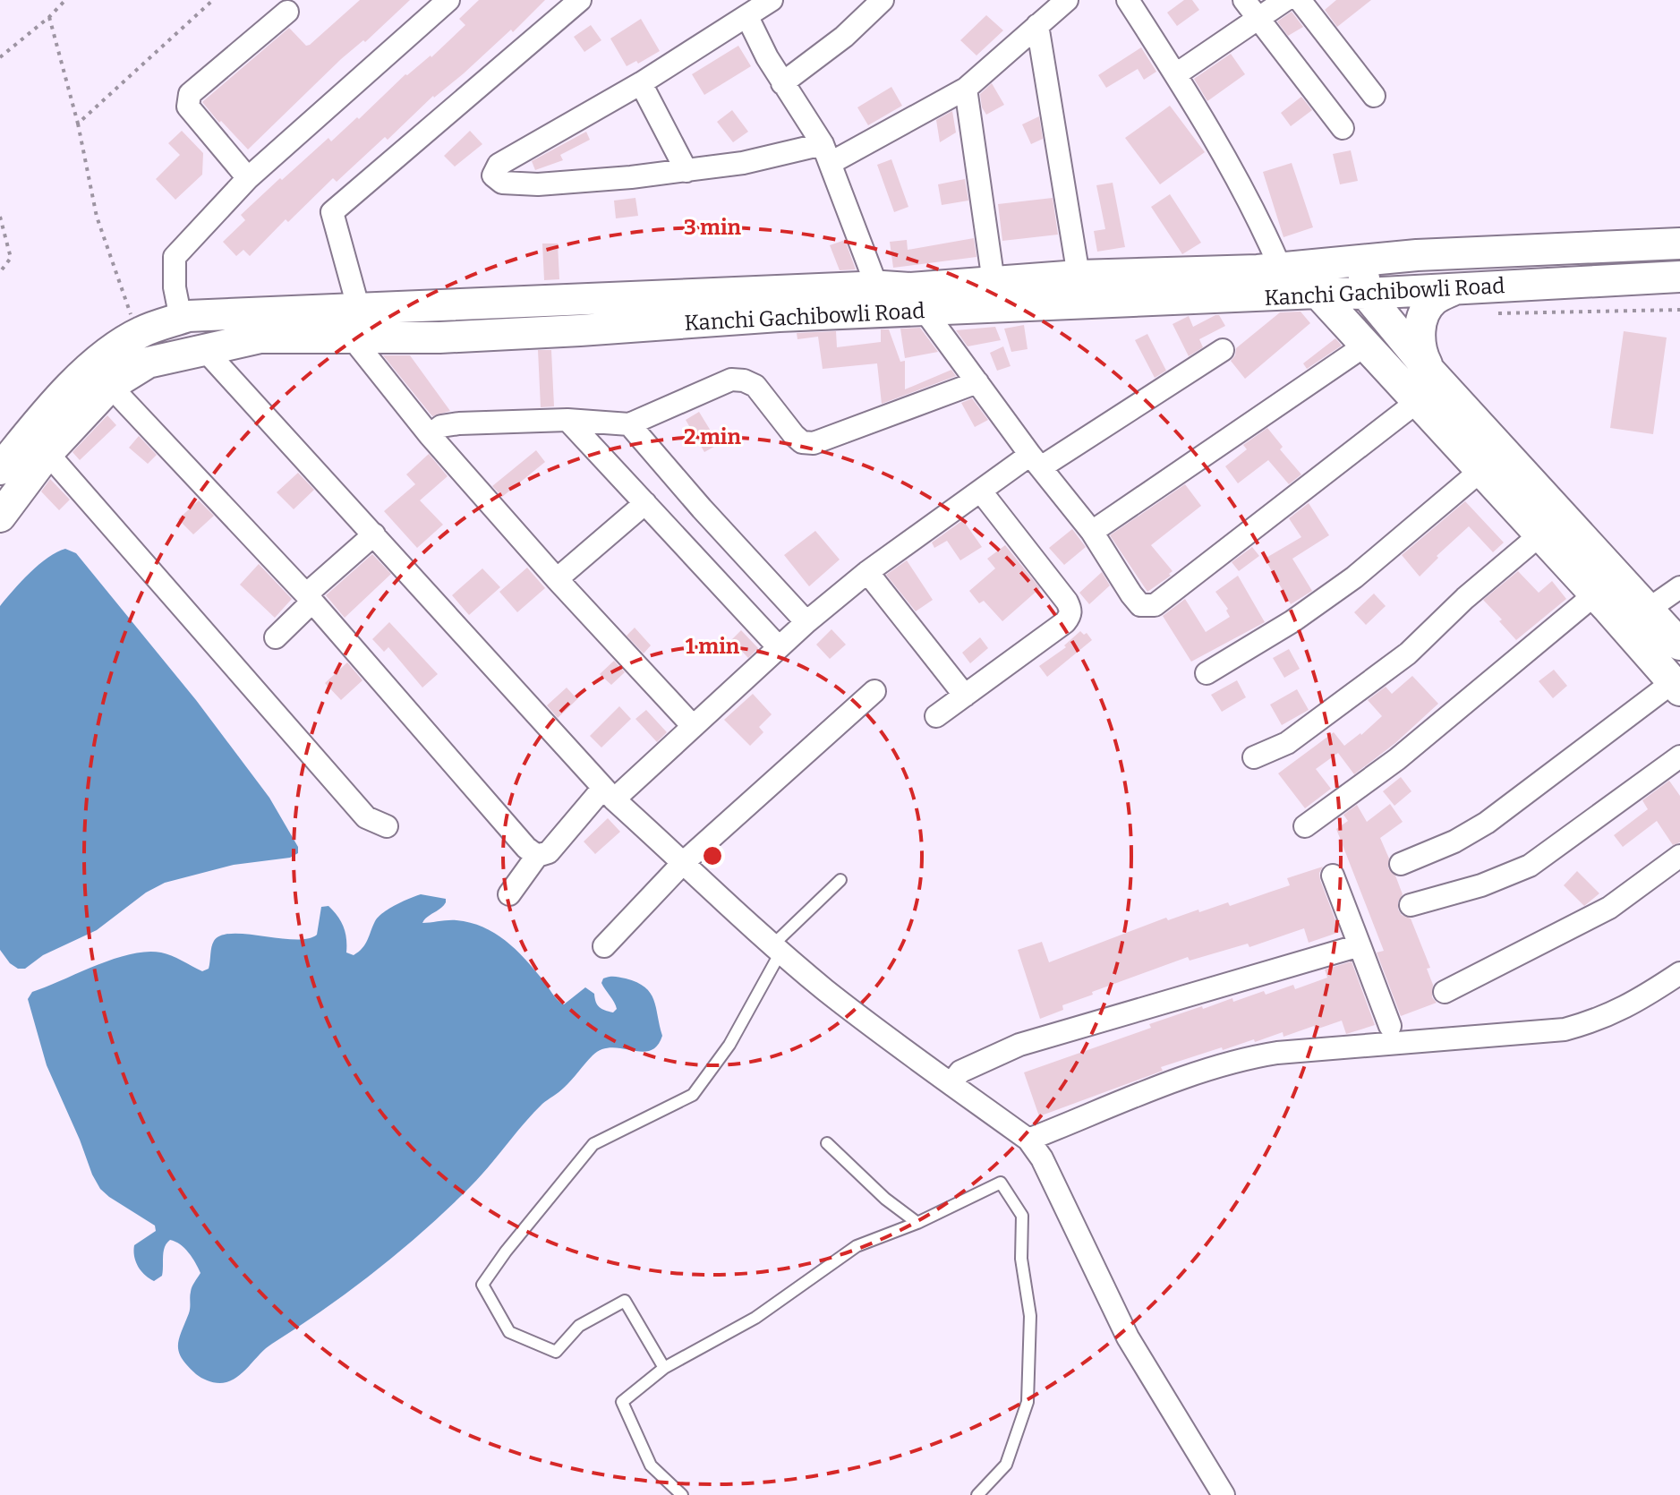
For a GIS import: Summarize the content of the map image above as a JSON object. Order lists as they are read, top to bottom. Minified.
{"streets":{"main road":["Kanchi Gachibowli Road"]},"rings":["3 min","2 min","1 min"]}
